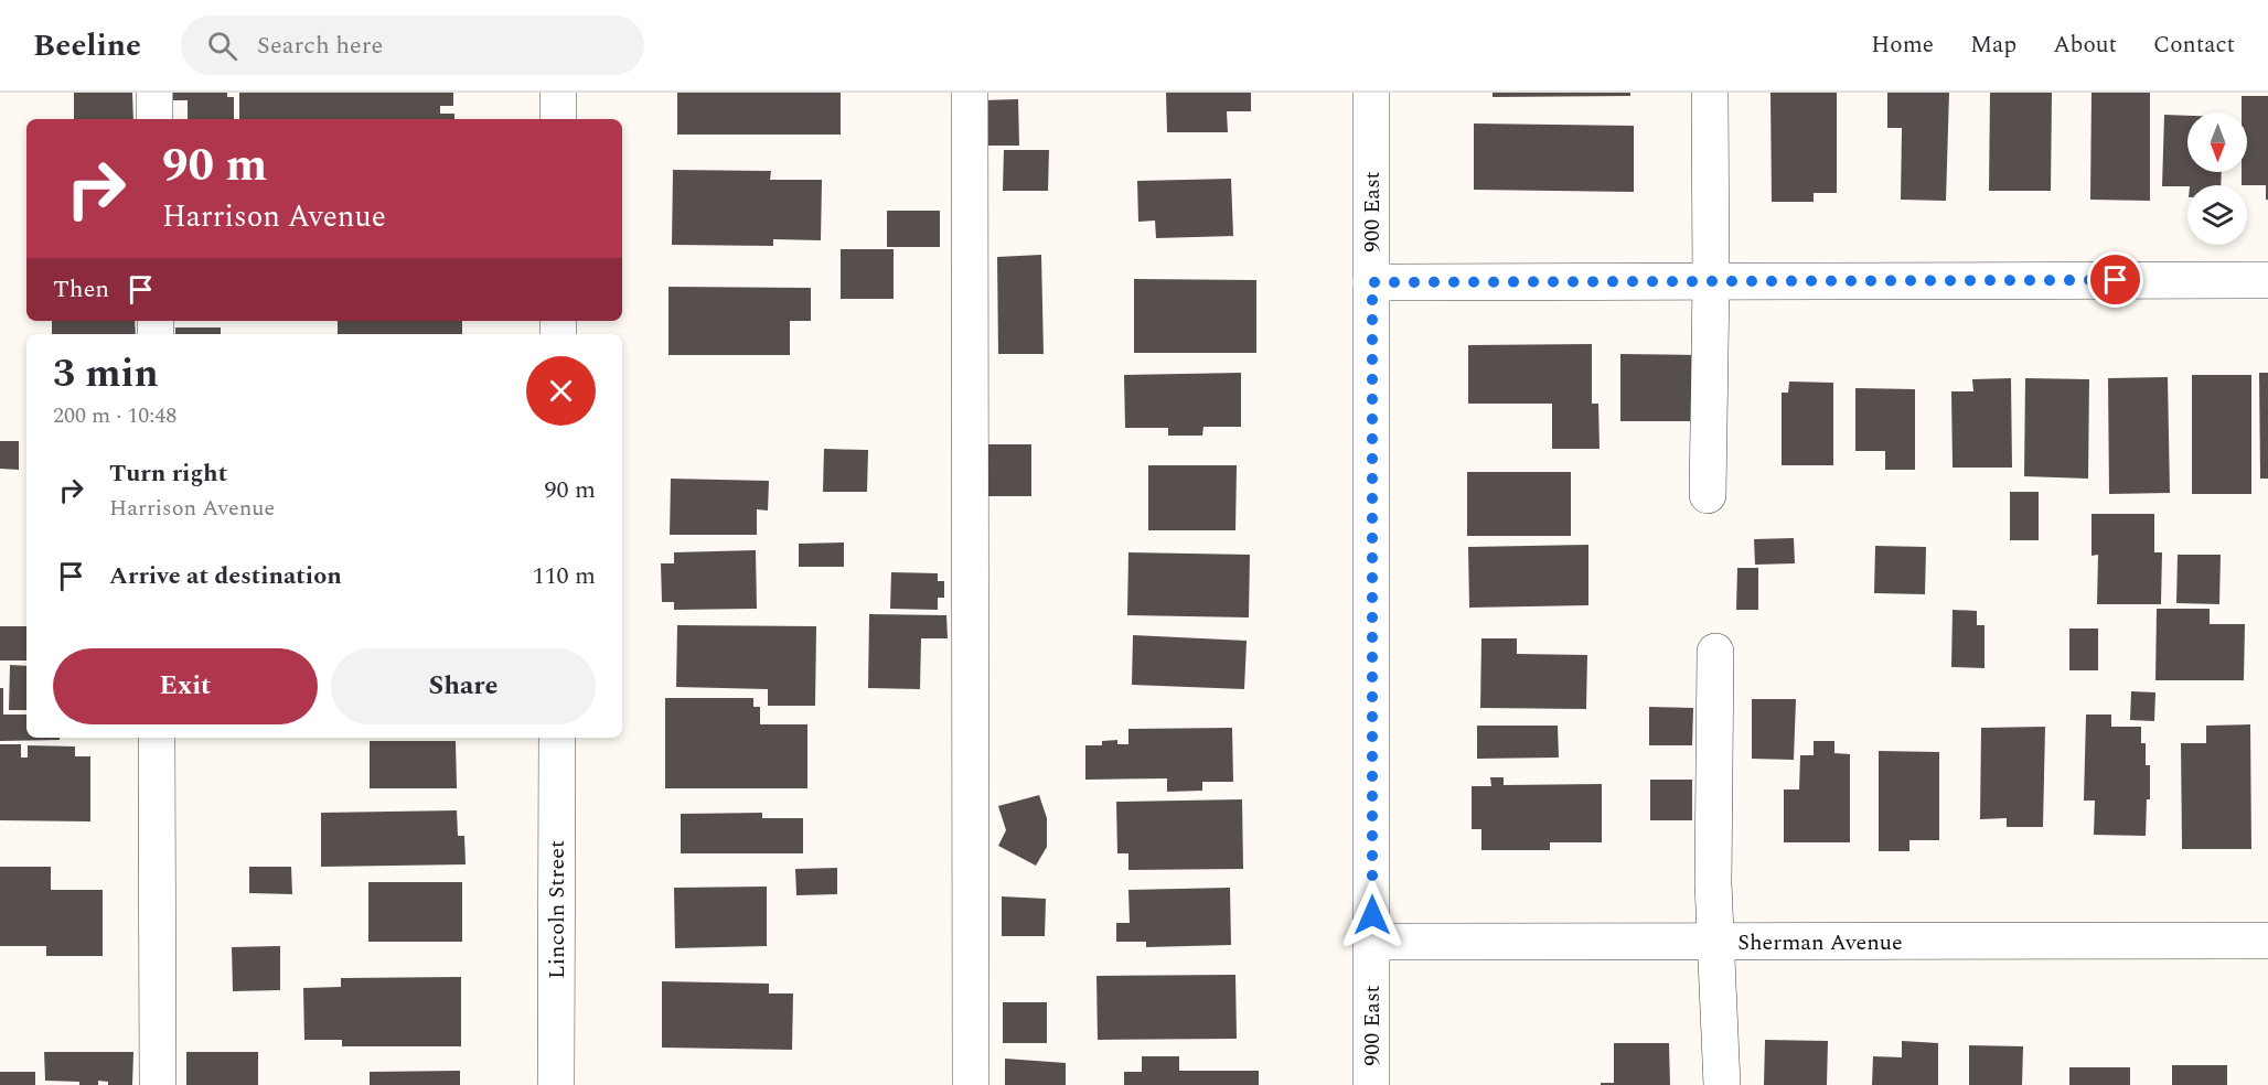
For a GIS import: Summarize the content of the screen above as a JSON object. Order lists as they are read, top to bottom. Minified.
{"streets":{"street":["900 East","Lincoln Street","Sherman Avenue"]},"crossings":[["900 East","Sherman Avenue"]],"north":"bottom","page":{"header":"Beeline","search":"Search here","nav":["Home","Map","About","Contact"],"turn":["90 m","Harrison Avenue"],"then":"Then","heading":["3 min","200 m · 10:48"],"list":[{"name":"Turn right","note":"Harrison Avenue","value":"90 m"},{"name":"Arrive at destination","value":"110 m"}],"buttons":["Exit","Share"]}}
